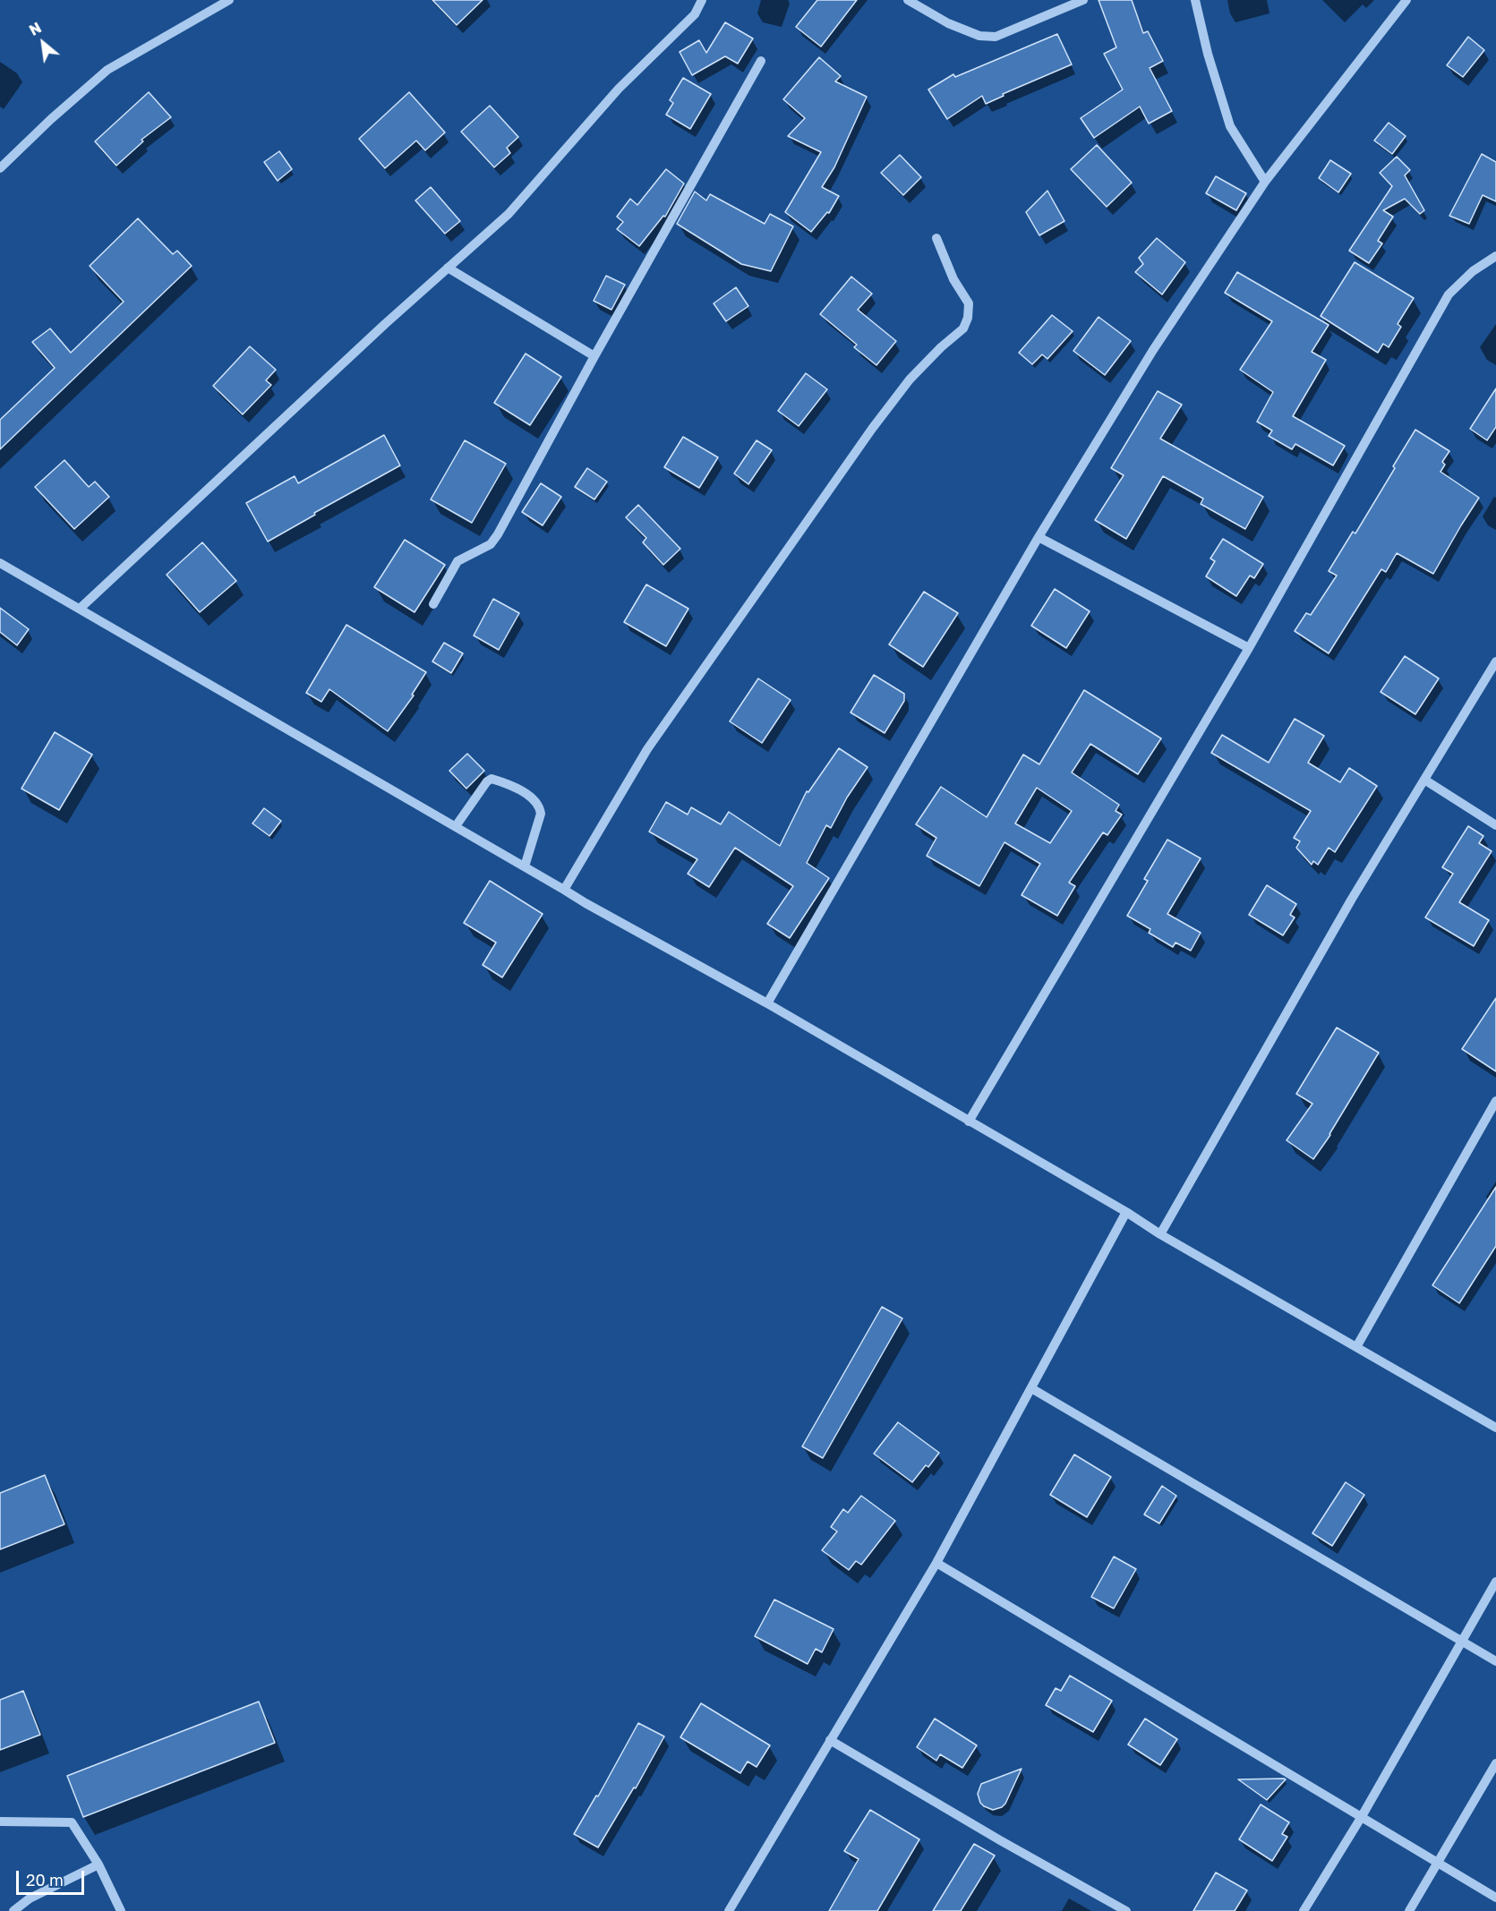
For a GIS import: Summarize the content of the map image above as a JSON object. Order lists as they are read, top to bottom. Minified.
{"scale_bar":"20 m","north":"top left"}
